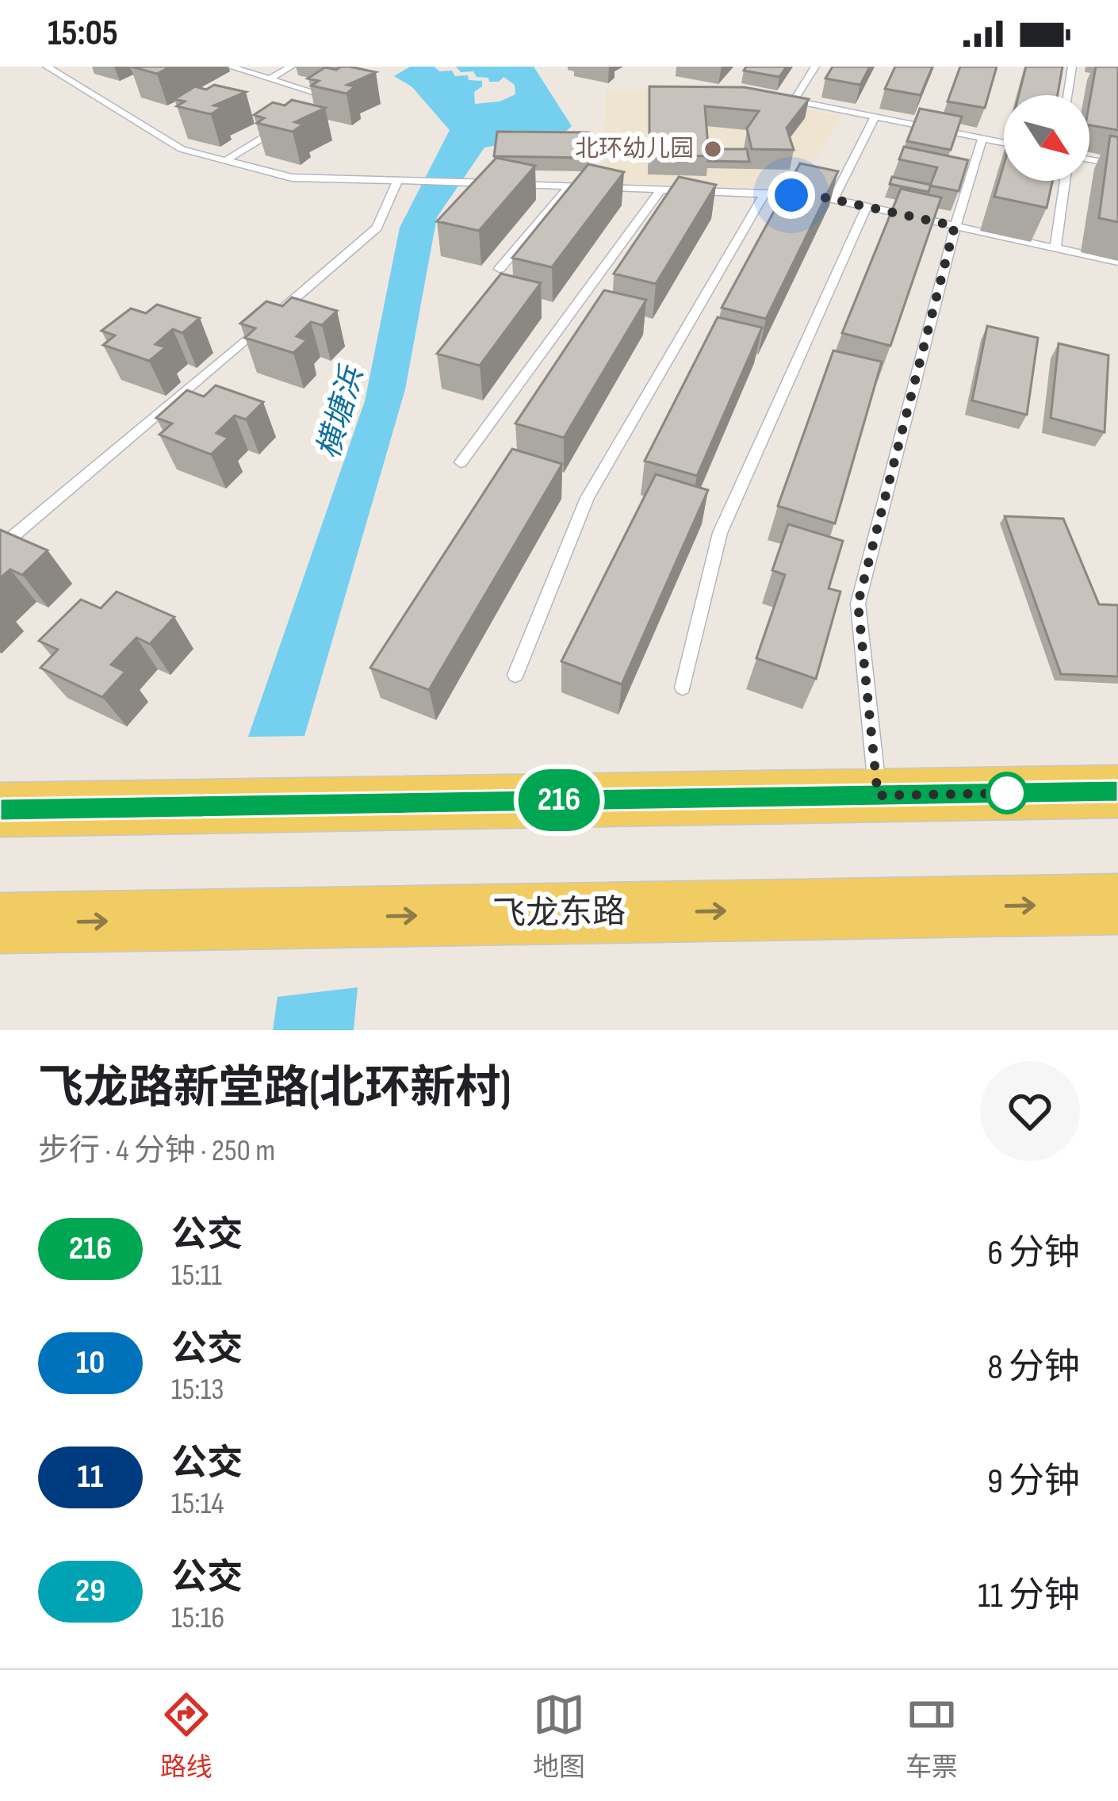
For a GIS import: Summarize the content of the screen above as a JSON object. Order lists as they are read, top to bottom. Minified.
{"streets":{"main road":["飞龙东路"]},"water":["横塘浜"],"places":["北环幼儿园"],"lines":["bus line 216"],"north":"bottom right","page":{"status":"15:05","on_map":"216","heading":["飞龙路新堂路(北环新村)","步行 · 4 分钟 · 250 m"],"list":[{"mark":"216","name":"公交","note":"15:11","value":"6 分钟"},{"mark":"10","name":"公交","note":"15:13","value":"8 分钟"},{"mark":"11","name":"公交","note":"15:14","value":"9 分钟"},{"mark":"29","name":"公交","note":"15:16","value":"11 分钟"}],"tabs":["路线","地图","车票"]}}
